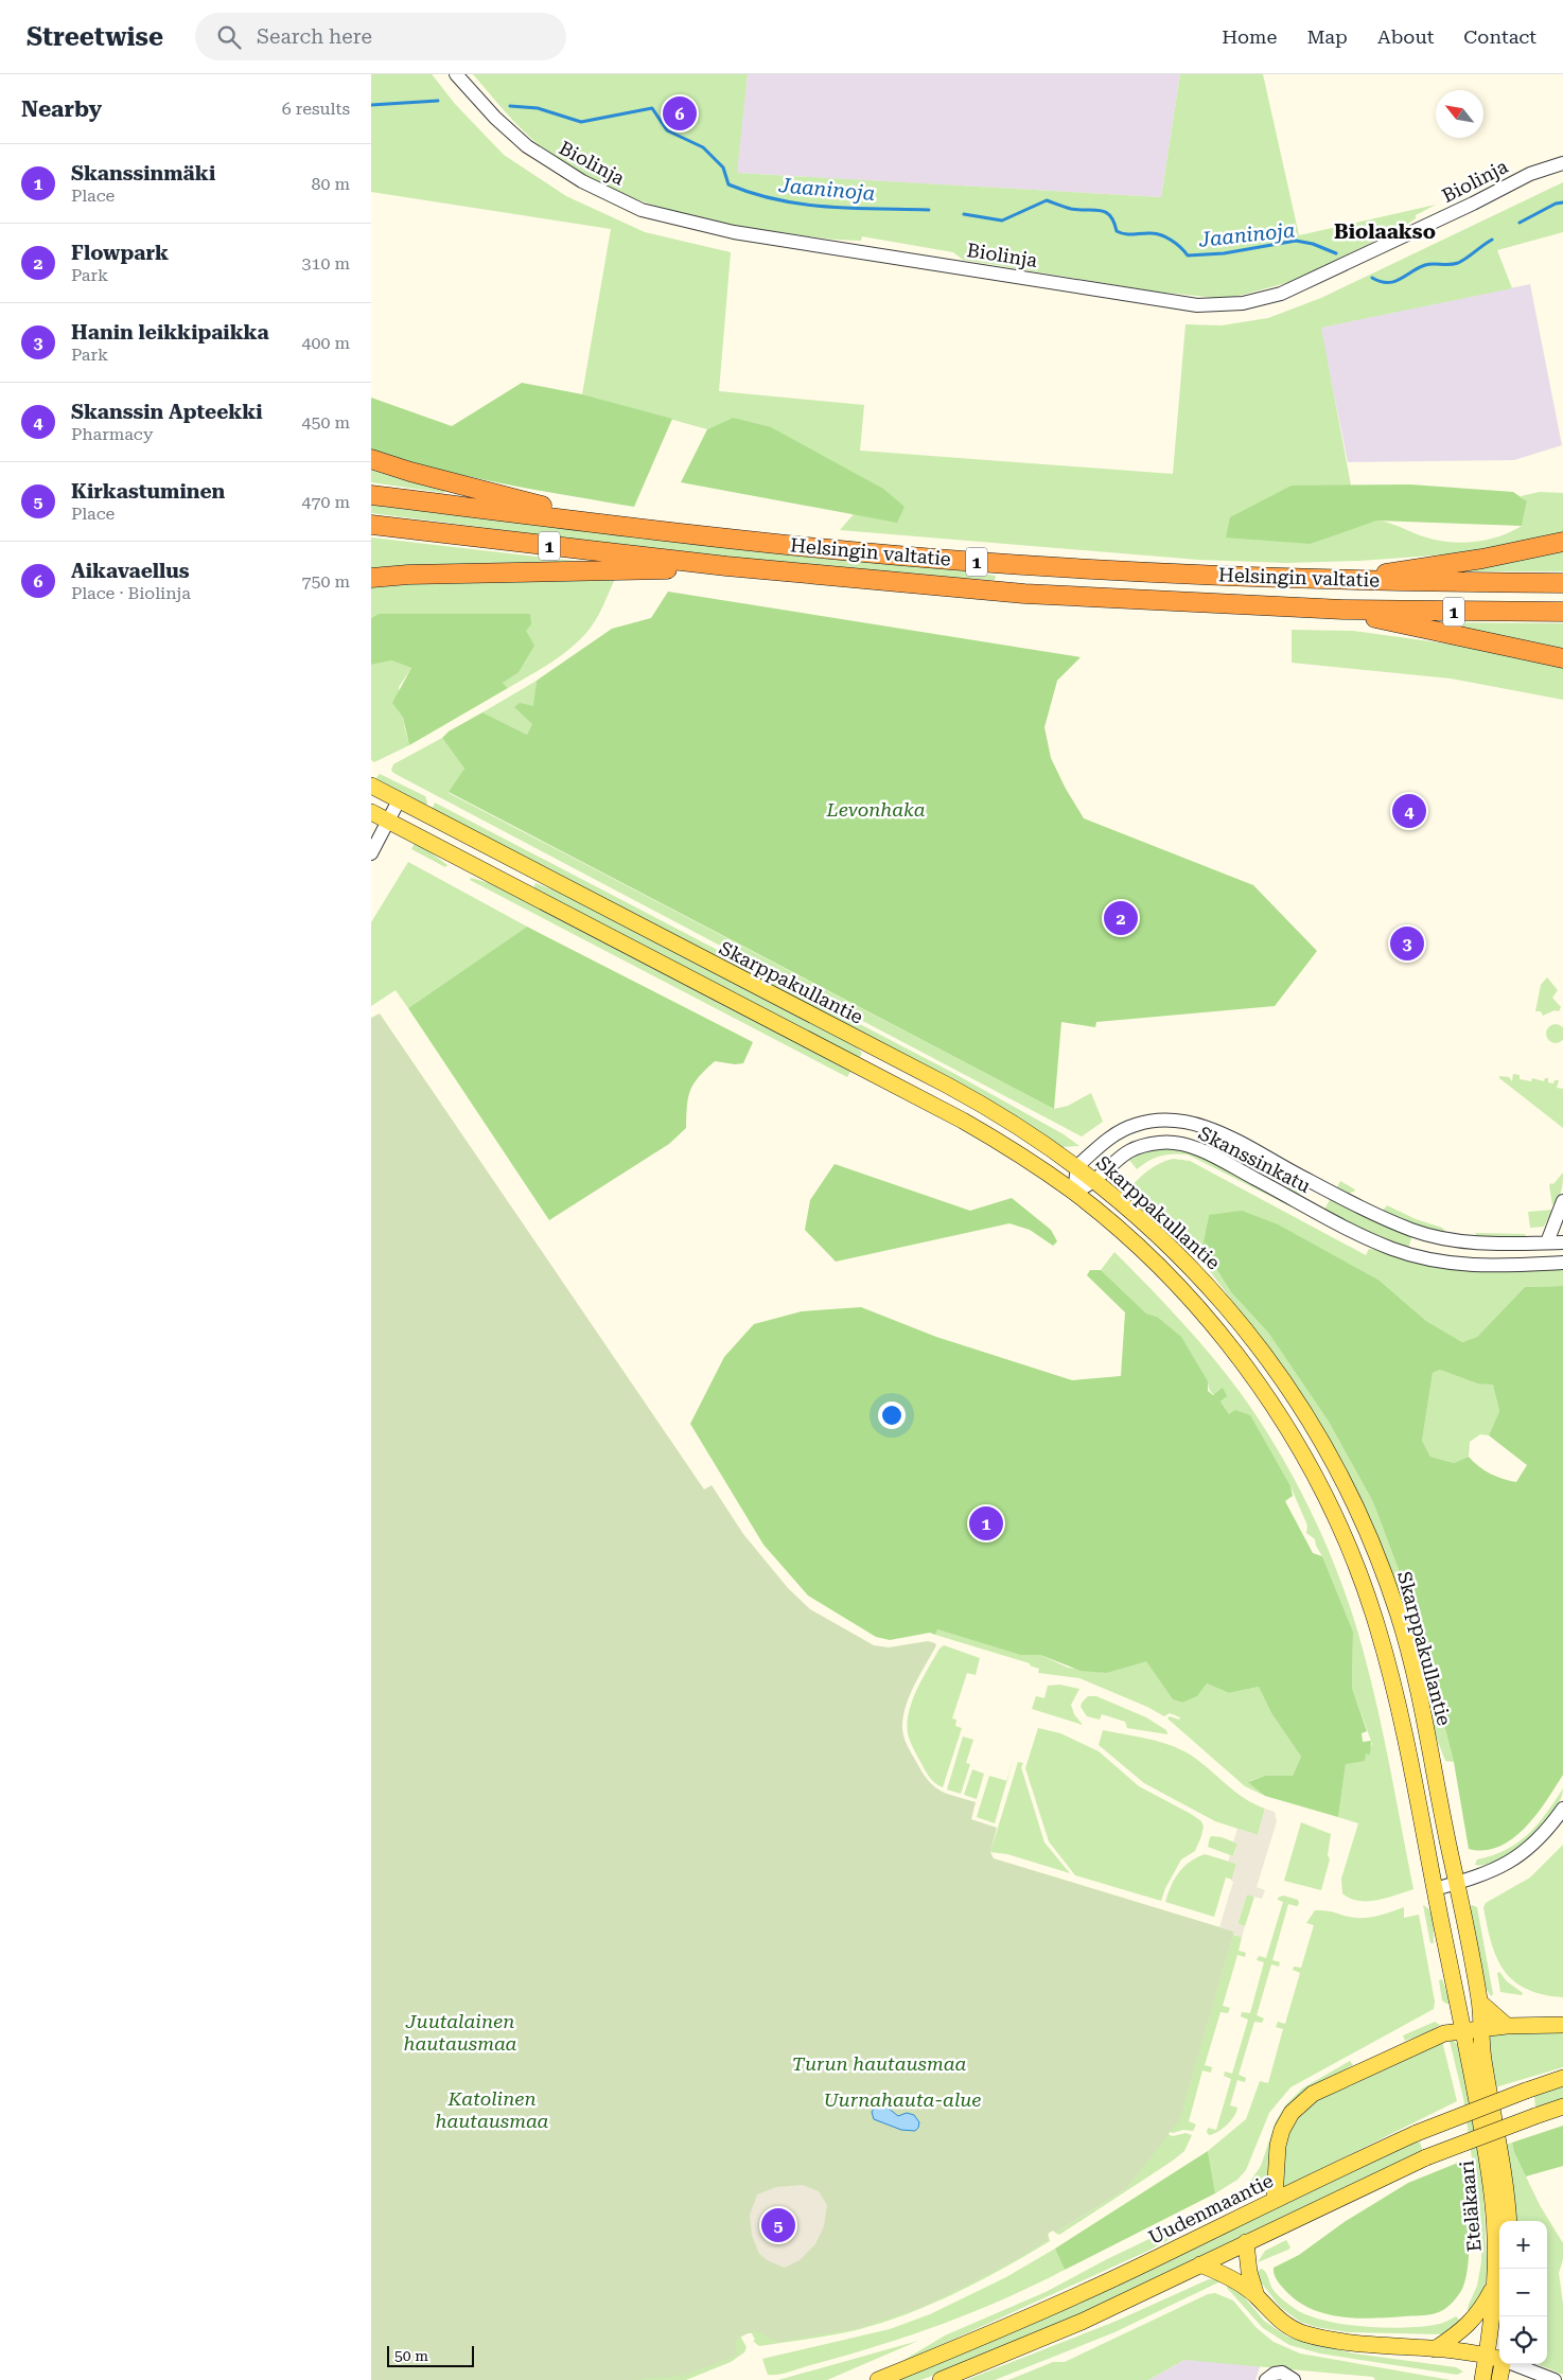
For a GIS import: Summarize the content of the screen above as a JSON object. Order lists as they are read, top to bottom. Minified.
{"streets":{"highway":["1","Helsingin valtatie"],"main road":["Skarppakullantie","Eteläkaari","Uudenmaantie"],"street":["Biolinja","Skanssinkatu"]},"crossings":[["Skarppakullantie","Skanssinkatu"],["Skarppakullantie","Eteläkaari"]],"districts":["Biolaakso"],"water":["Jaaninoja"],"parks":["Levonhaka","Juutalainen hautausmaa","Turun hautausmaa","Katolinen hautausmaa","Uurnahauta-alue"],"scale_bar":"50 m","north":"top left","page":{"header":"Streetwise","search":"Search here","nav":["Home","Map","About","Contact"],"heading":["Nearby","6 results"],"pins":["6","4","2","3","1","5"],"list":[{"mark":"1","name":"Skanssinmäki","note":"Place","value":"80 m"},{"mark":"2","name":"Flowpark","note":"Park","value":"310 m"},{"mark":"3","name":"Hanin leikkipaikka","note":"Park","value":"400 m"},{"mark":"4","name":"Skanssin Apteekki","note":"Pharmacy","value":"450 m"},{"mark":"5","name":"Kirkastuminen","note":"Place","value":"470 m"},{"mark":"6","name":"Aikavaellus","note":"Place · Biolinja","value":"750 m"}],"map_buttons":["+","−"],"scale":"50 m"}}
